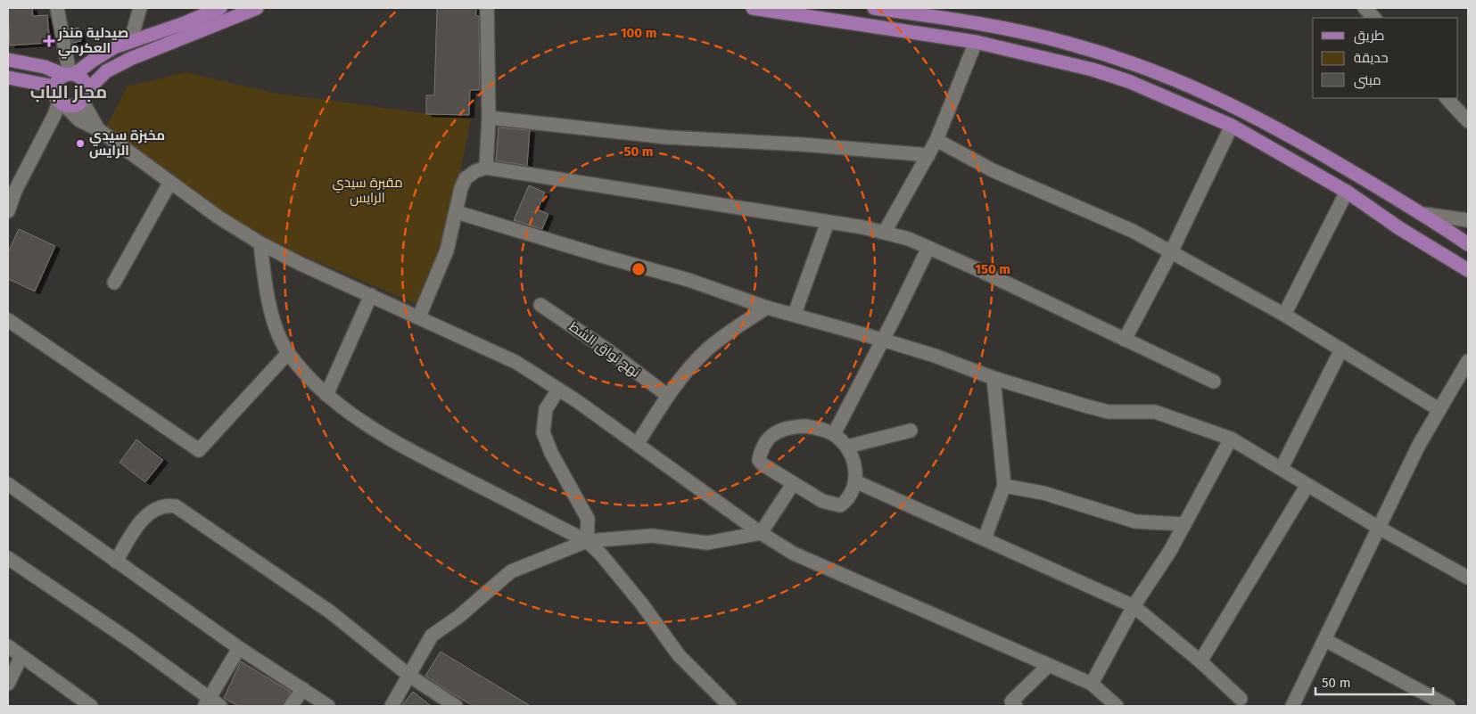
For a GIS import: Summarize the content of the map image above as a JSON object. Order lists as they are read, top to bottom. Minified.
{"streets":{"street":["نهج نواق الشط"]},"districts":["مجاز الباب"],"parks":["مقبرة سيدي الرايس"],"places":{"health":["صيدلية منذر العكرمي"],"other":["مخبزة سيدي الرايس"]},"legend":["طريق","حديقة","مبنى"],"scale_bar":"50 m","rings":["100 m","50 m","150 m"]}
